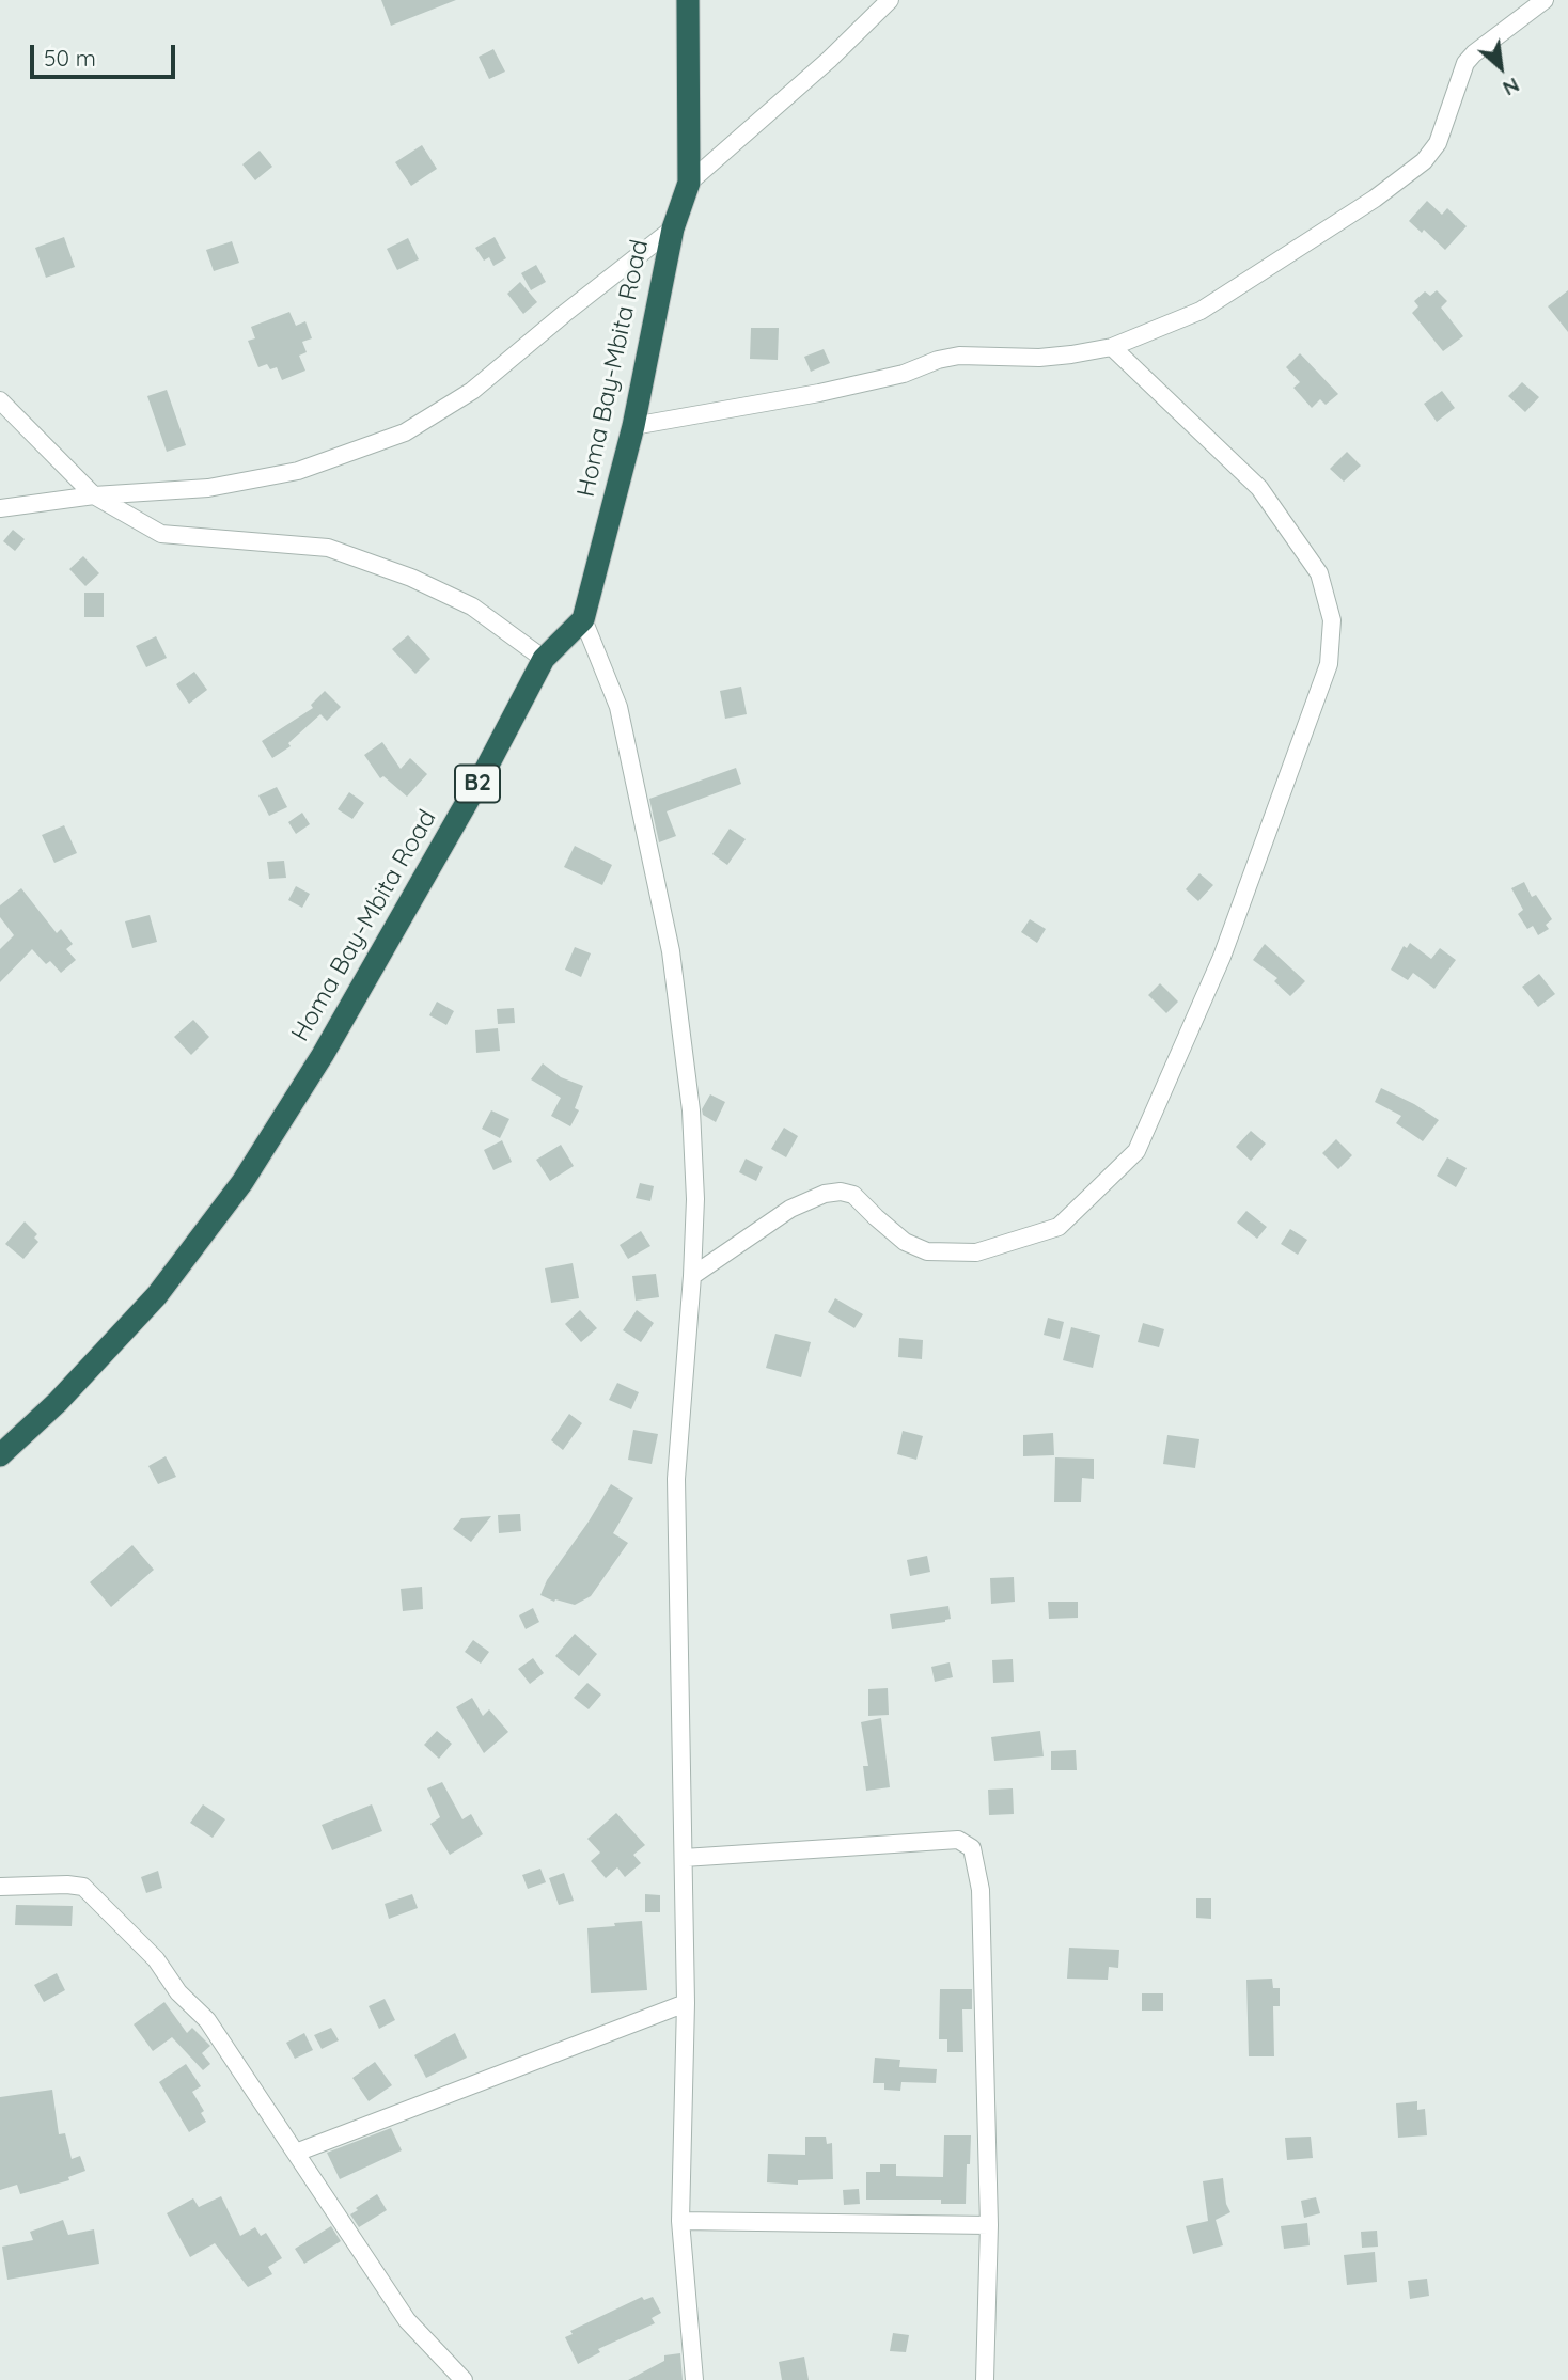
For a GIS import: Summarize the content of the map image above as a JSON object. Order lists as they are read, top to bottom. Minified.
{"streets":{"highway":["Homa Bay-Mbita Road","B2"]},"scale_bar":"50 m","north":"bottom right"}
